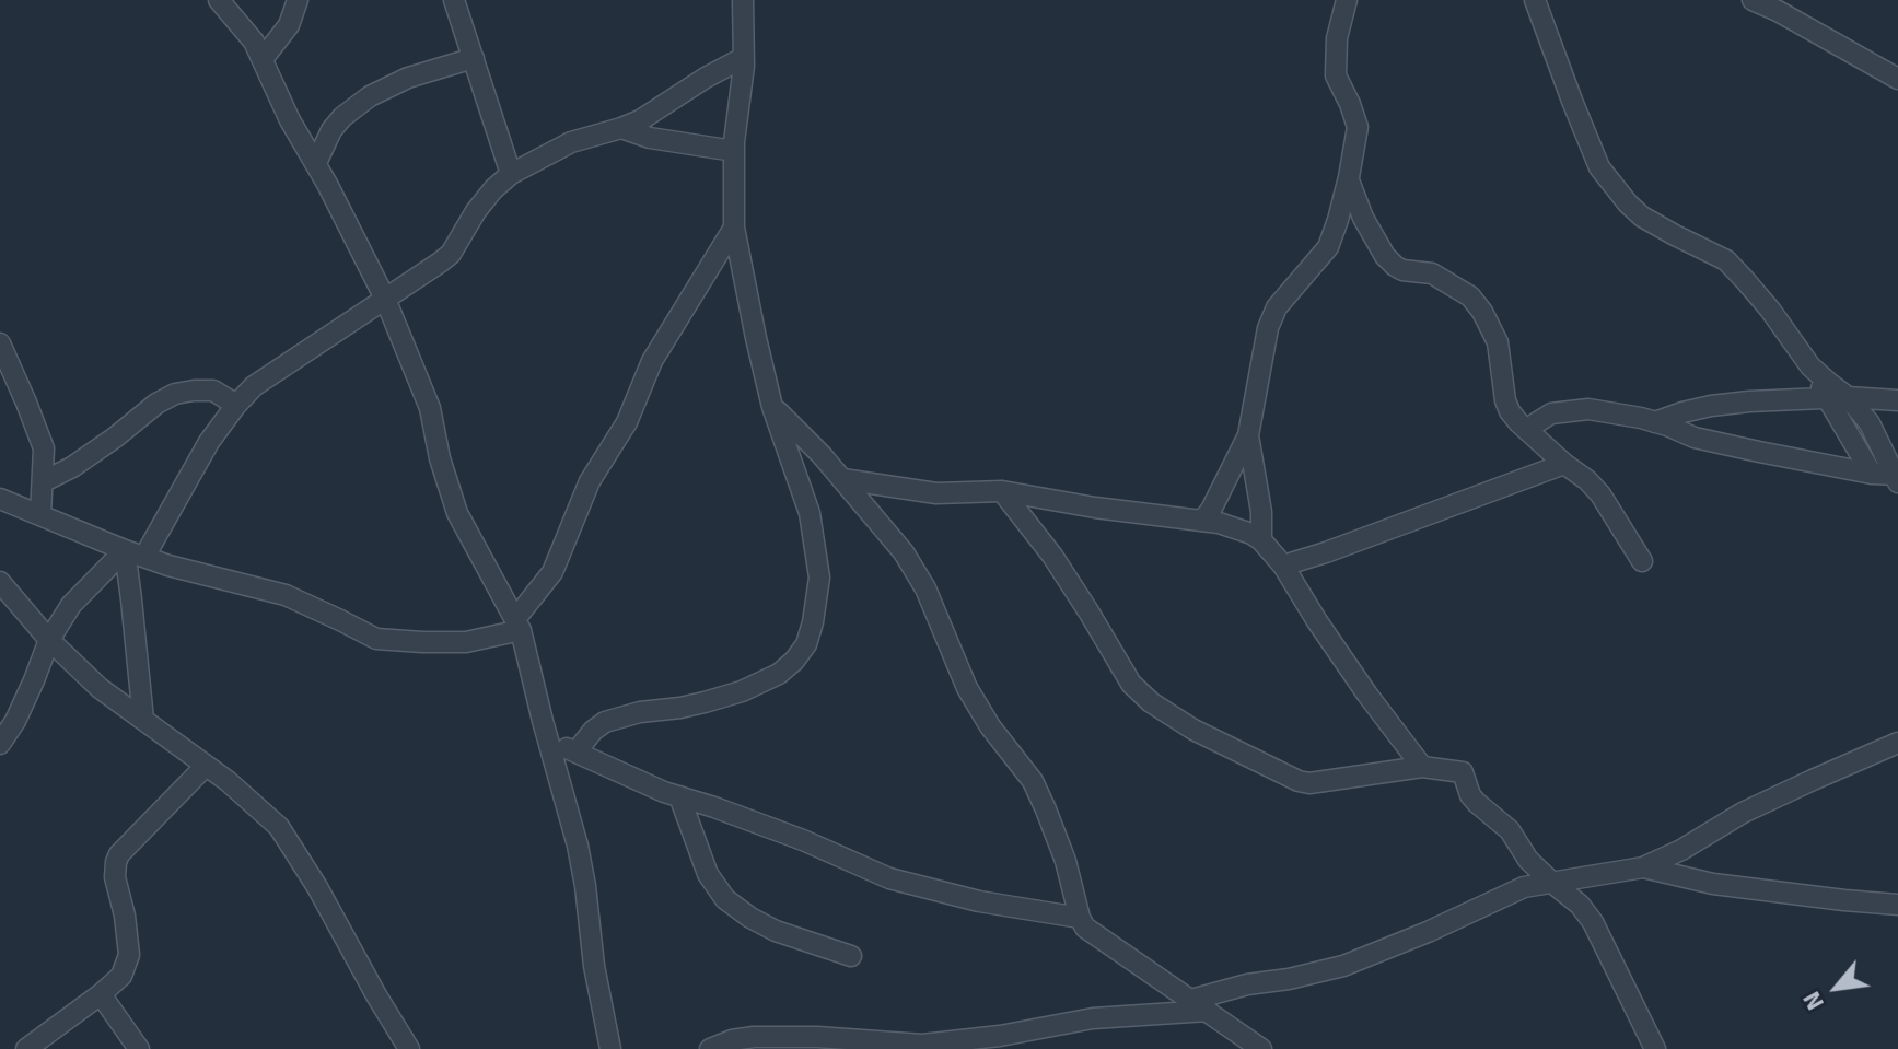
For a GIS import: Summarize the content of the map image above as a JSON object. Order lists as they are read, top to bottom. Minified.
{"north":"bottom left"}
